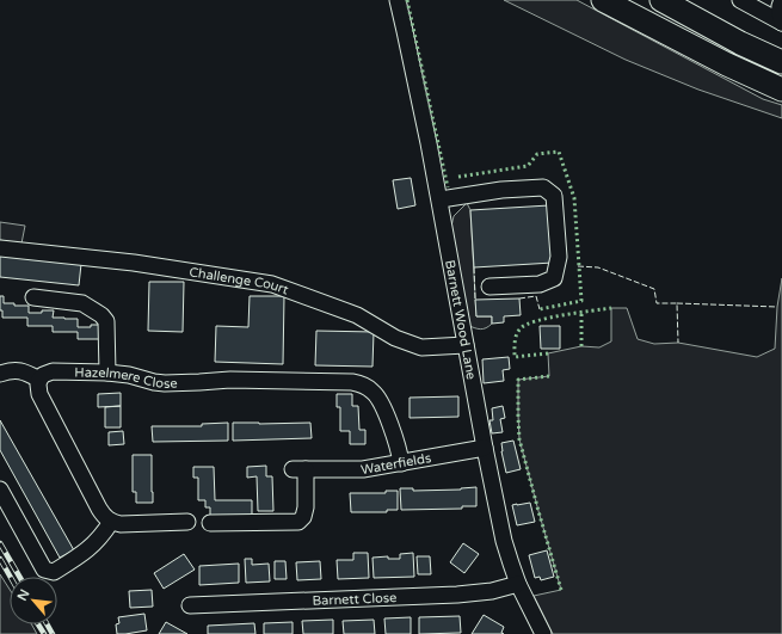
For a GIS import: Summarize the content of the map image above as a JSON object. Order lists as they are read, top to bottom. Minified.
{"streets":{"street":["Challenge Court","Barnett Wood Lane","Hazelmere Close","Waterfields","Barnett Close"]},"crossings":[["Challenge Court","Barnett Wood Lane"],["Barnett Wood Lane","Waterfields"],["Barnett Wood Lane","Barnett Close"],["Hazelmere Close","Waterfields"]],"north":"top left"}
